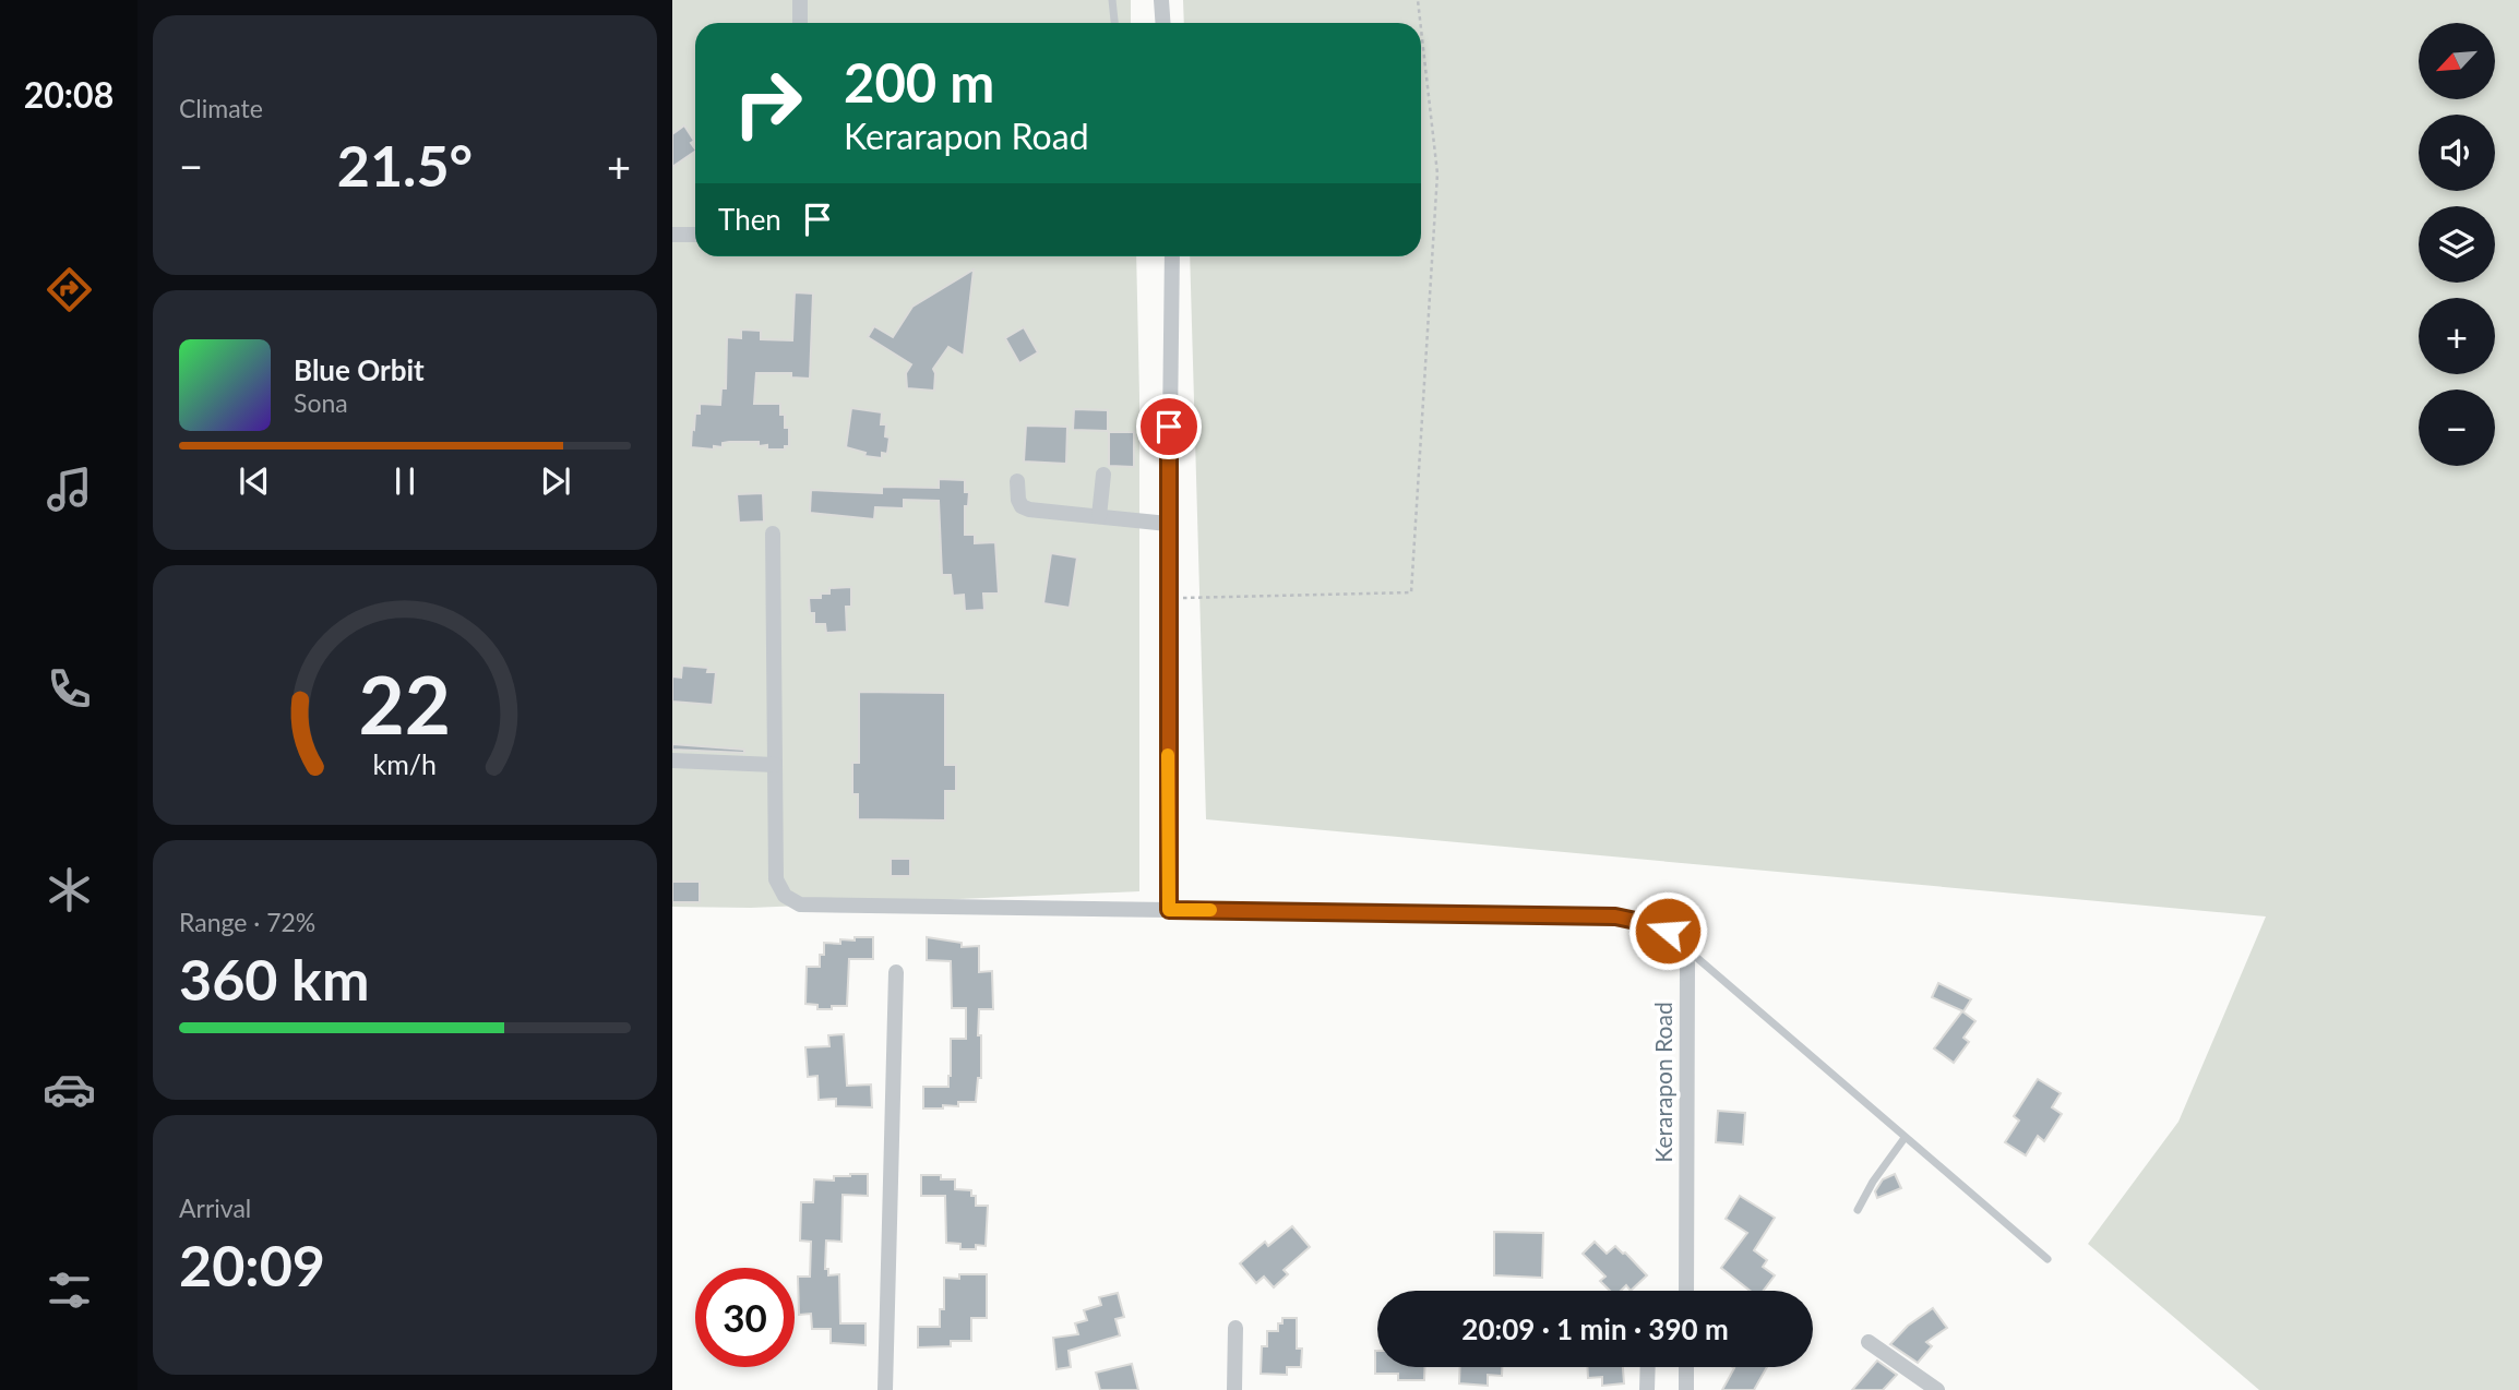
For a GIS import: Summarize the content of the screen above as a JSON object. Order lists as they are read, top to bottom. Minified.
{"streets":{"street":["Kerarapon Road"]},"north":"bottom left","page":{"tabs":"20:08","tile":["Climate",["Range · 72%","360 km"],["Arrival","20:09"]],"map_buttons":["+","−"],"turn":["200 m","Kerarapon Road"],"heat":["−","21.5°","+"],"then":"Then","song":["Blue Orbit","Sona"],"limit":"30","trip":"20:09 · 1 min · 390 m","gauge":["22","km/h"]}}
